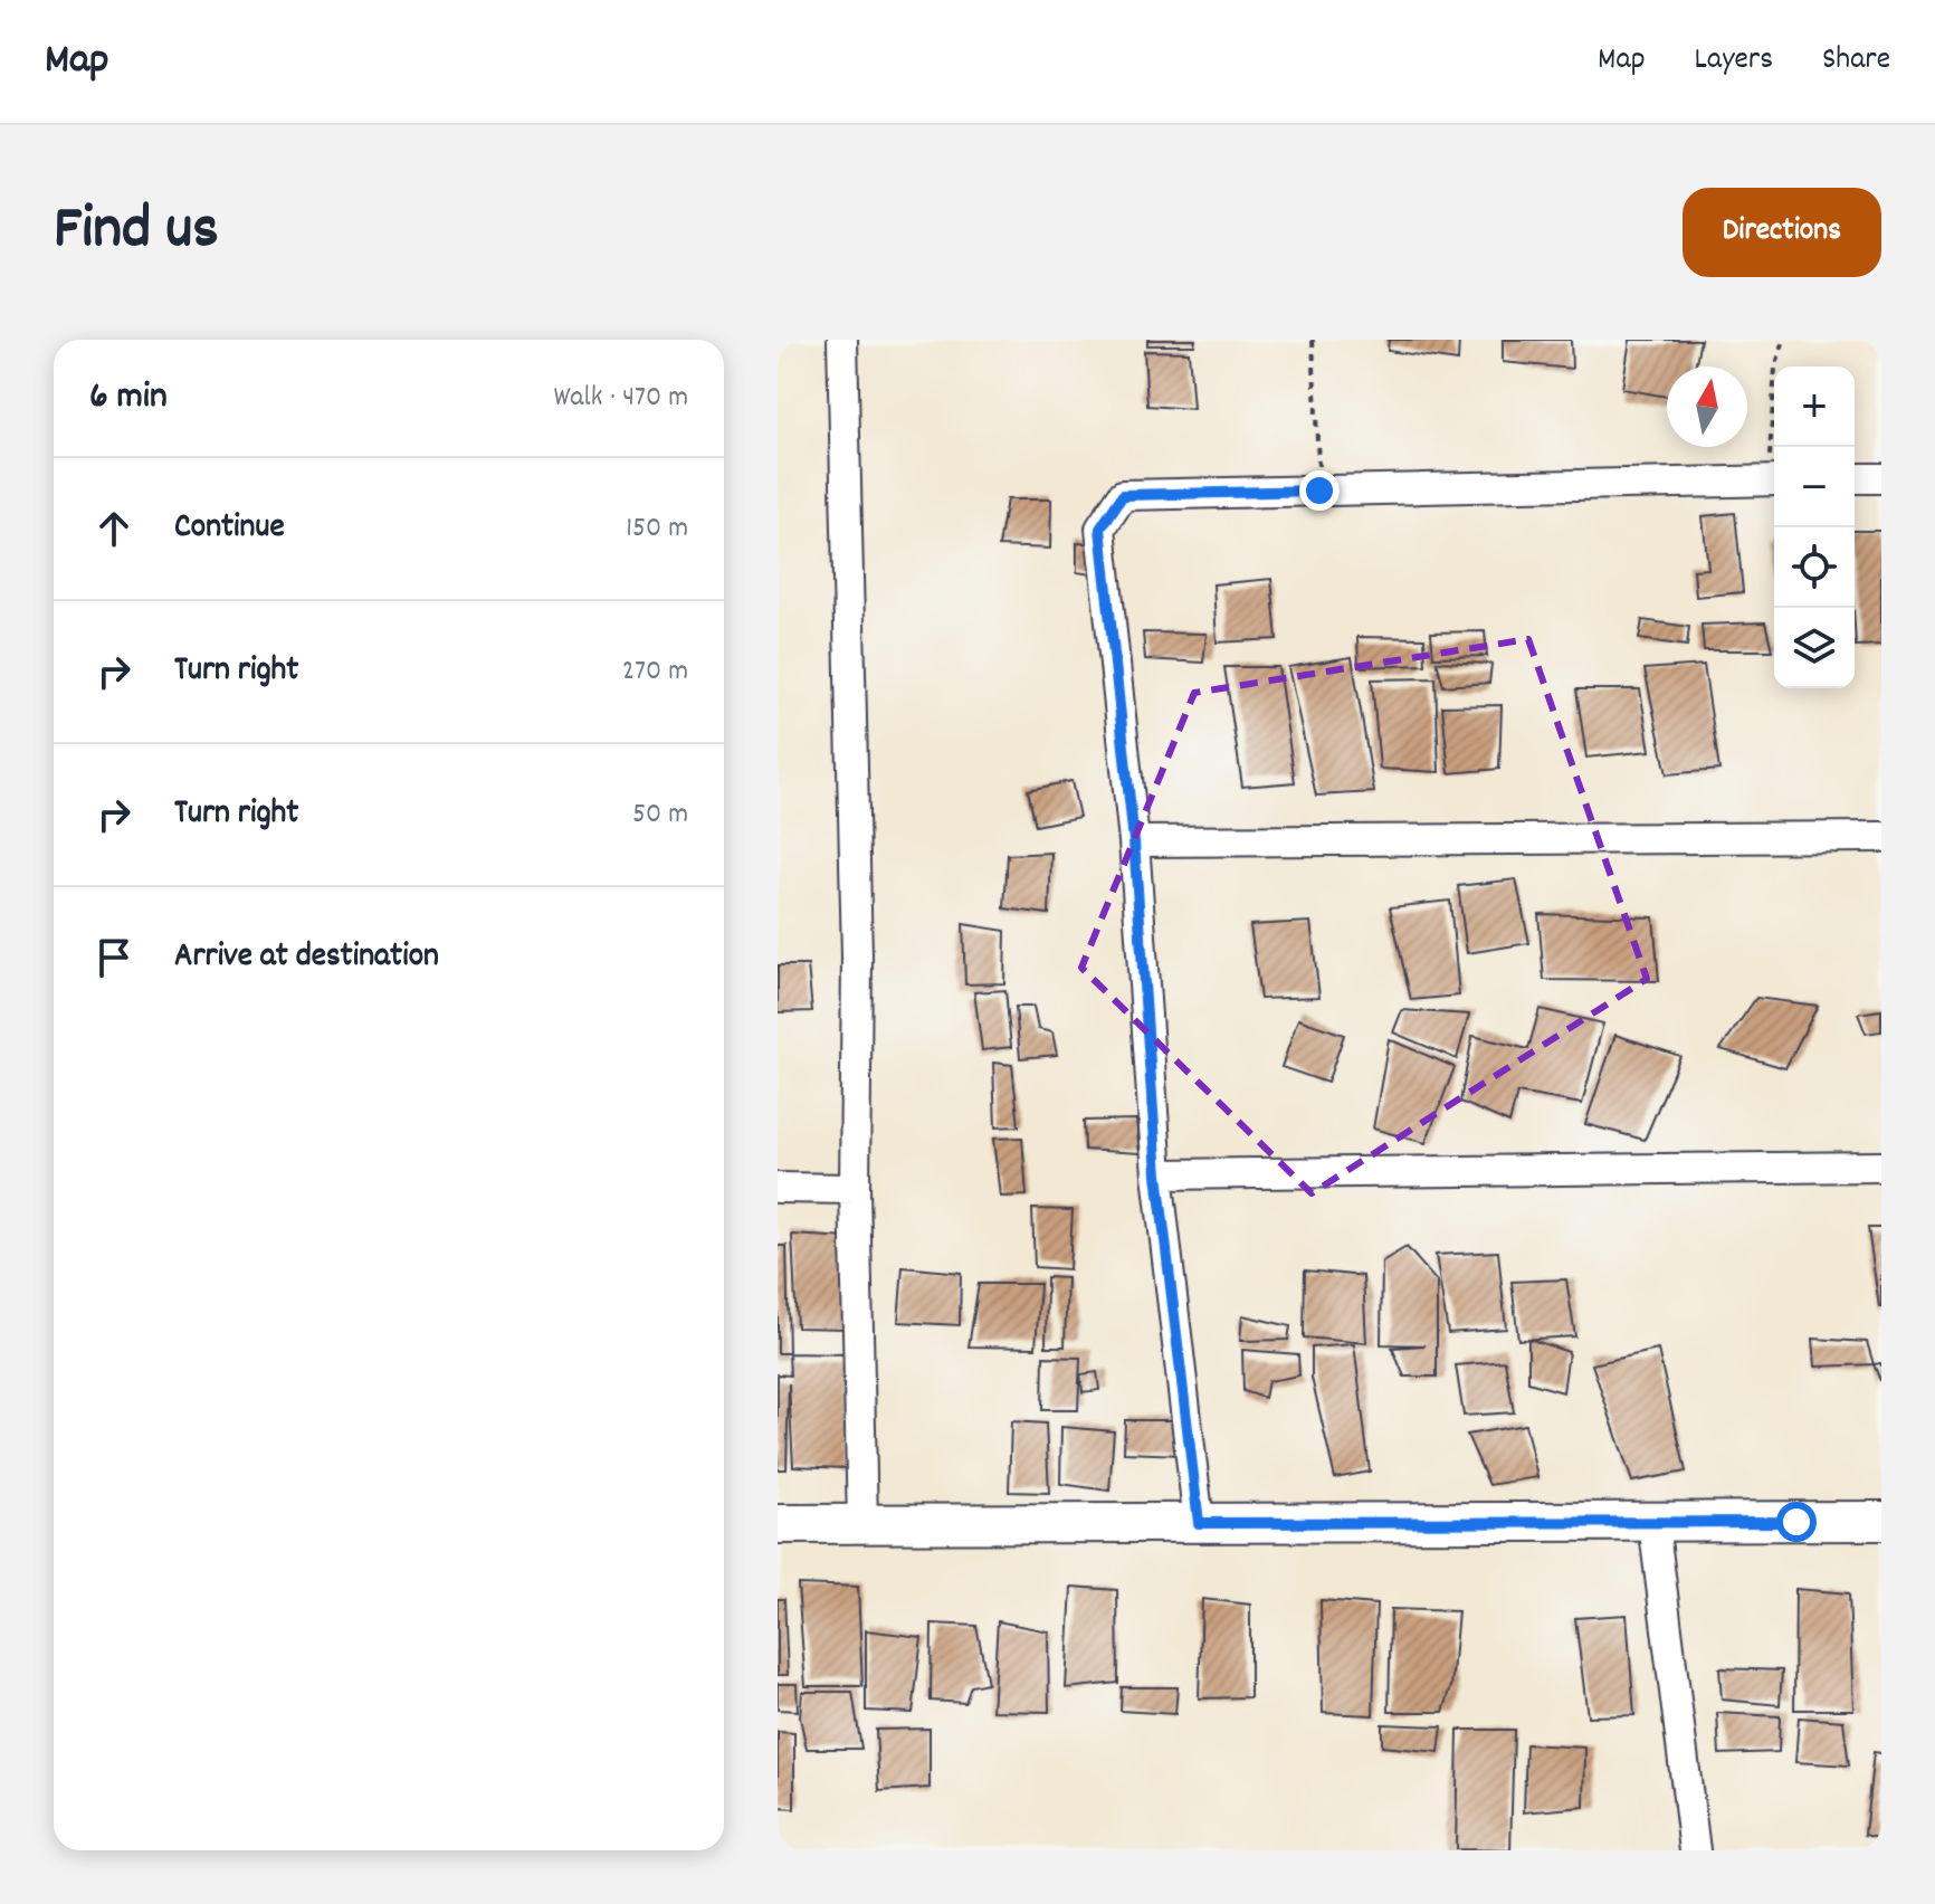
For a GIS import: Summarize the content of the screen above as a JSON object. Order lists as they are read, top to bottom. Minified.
{"north":"top","page":{"header":"Map","nav":["Map","Layers","Share"],"title":"Find us","buttons":"Directions","heading":["6 min","Walk · 470 m"],"map_buttons":["+","−"],"list":[["Continue","150 m"],["Turn right","270 m"],["Turn right","50 m"],"Arrive at destination"]}}
